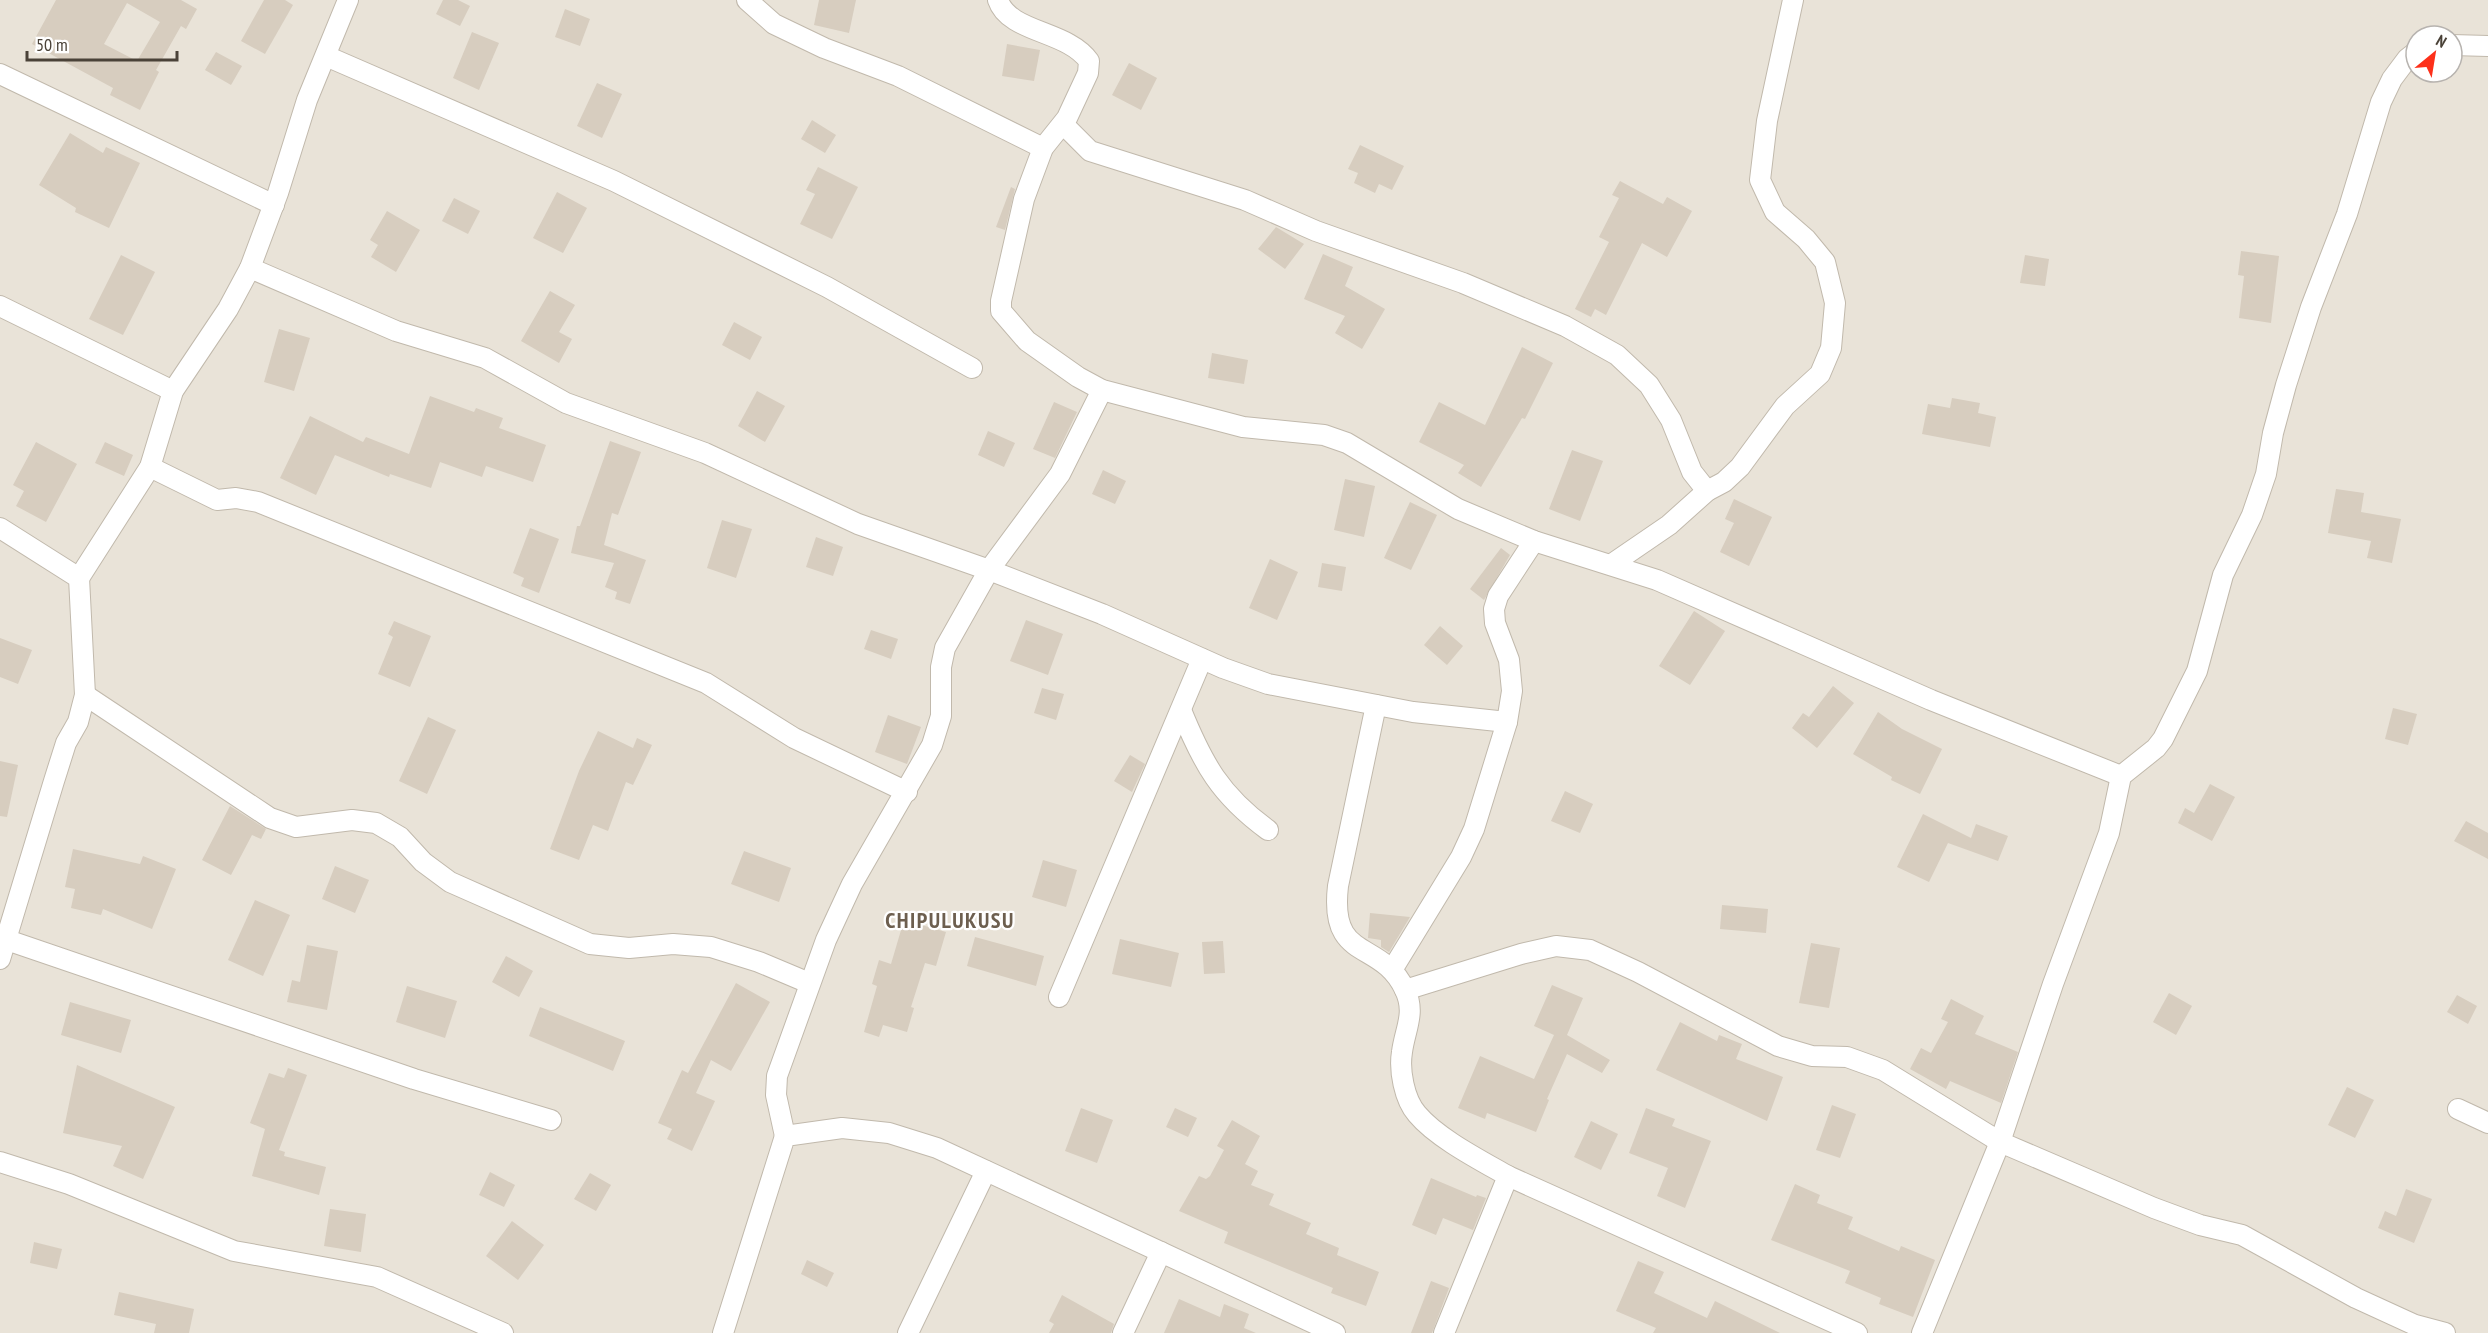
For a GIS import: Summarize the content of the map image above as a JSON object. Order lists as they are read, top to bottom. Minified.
{"districts":["CHIPULUKUSU"],"scale_bar":"50 m","north":"top right"}
